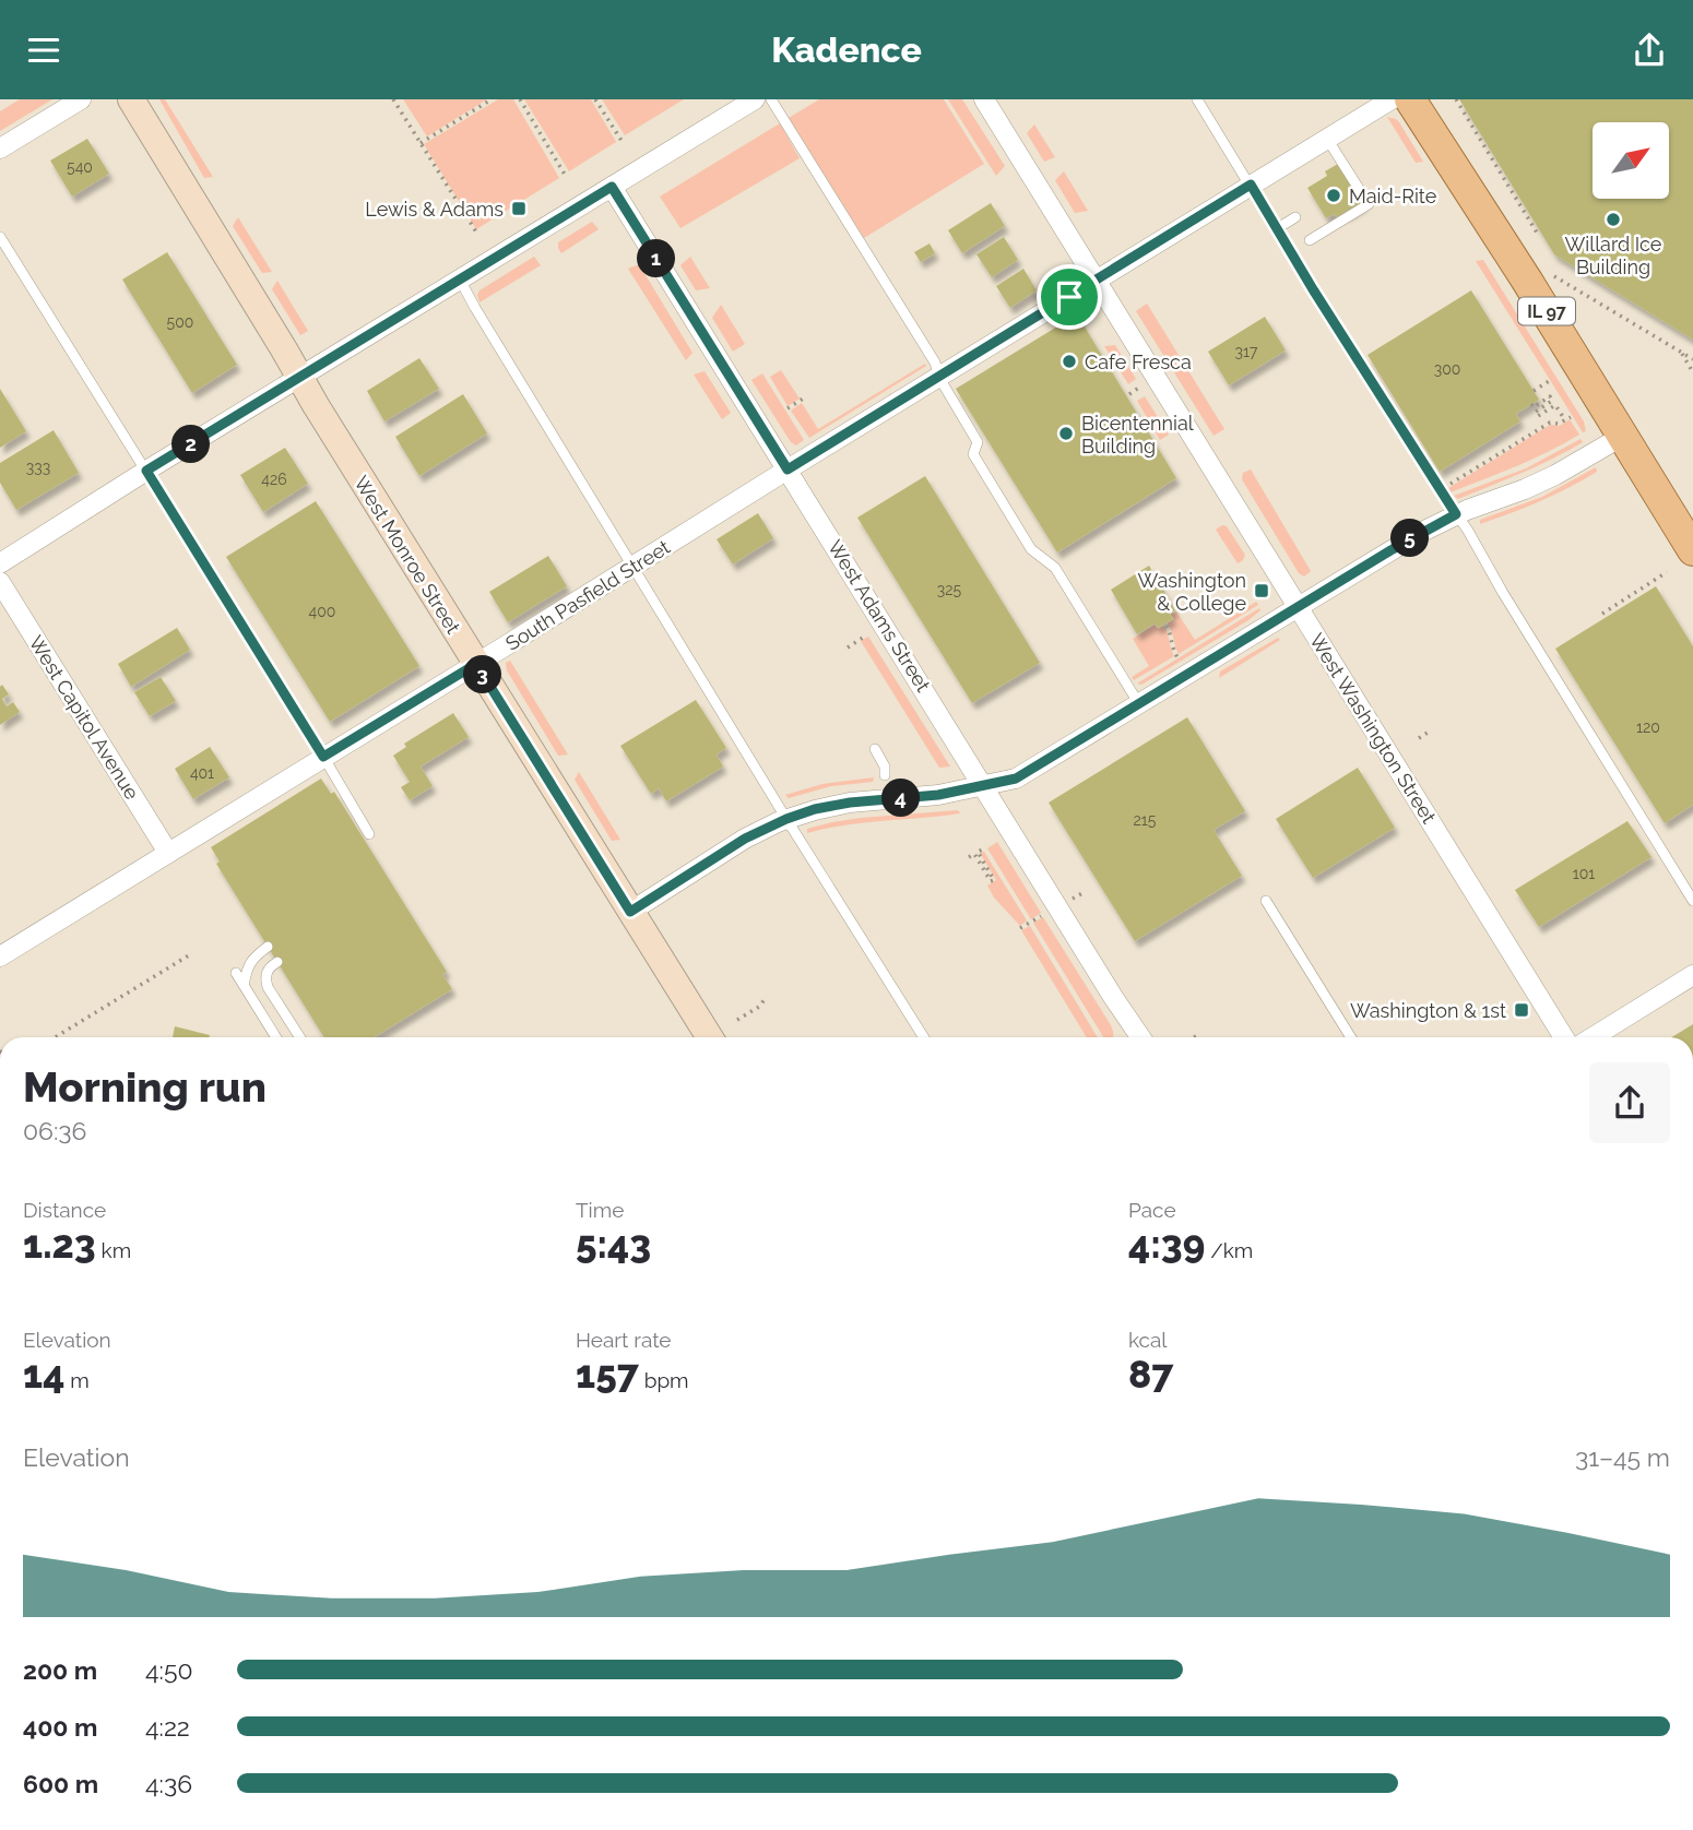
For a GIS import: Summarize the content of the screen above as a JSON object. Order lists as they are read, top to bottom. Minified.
{"streets":{"main road":["IL 97"],"street":["West Monroe Street","South Pasfield Street","West Adams Street","West Capitol Avenue","West Washington Street"]},"crossings":[["West Monroe Street","South Pasfield Street"],["South Pasfield Street","West Adams Street"],["South Pasfield Street","West Capitol Avenue"],["South Pasfield Street","West Washington Street"]],"places":{"other":["Maid-Rite","Willard Ice Building","Cafe Fresca","Bicentennial Building"],"transit":["Lewis & Adams","Washington & College","Washington & 1st"]},"house_numbers":["540","500","317","300","333","426","325","400","120","401","215","101"],"north":"top right","page":{"header":"Kadence","pins":["1","2","5","3","4"],"heading":["Morning run","06:36"],"stats":[["Distance","1.23 km"],["Time","5:43"],["Pace","4:39 /km"],["Elevation","14 m"],["Heart rate","157 bpm"],["kcal","87"]],"chart":["Elevation","31–45 m"],"list":[{"name":"200 m","note":"4:50"},{"name":"400 m","note":"4:22"},{"name":"600 m","note":"4:36"}]}}
